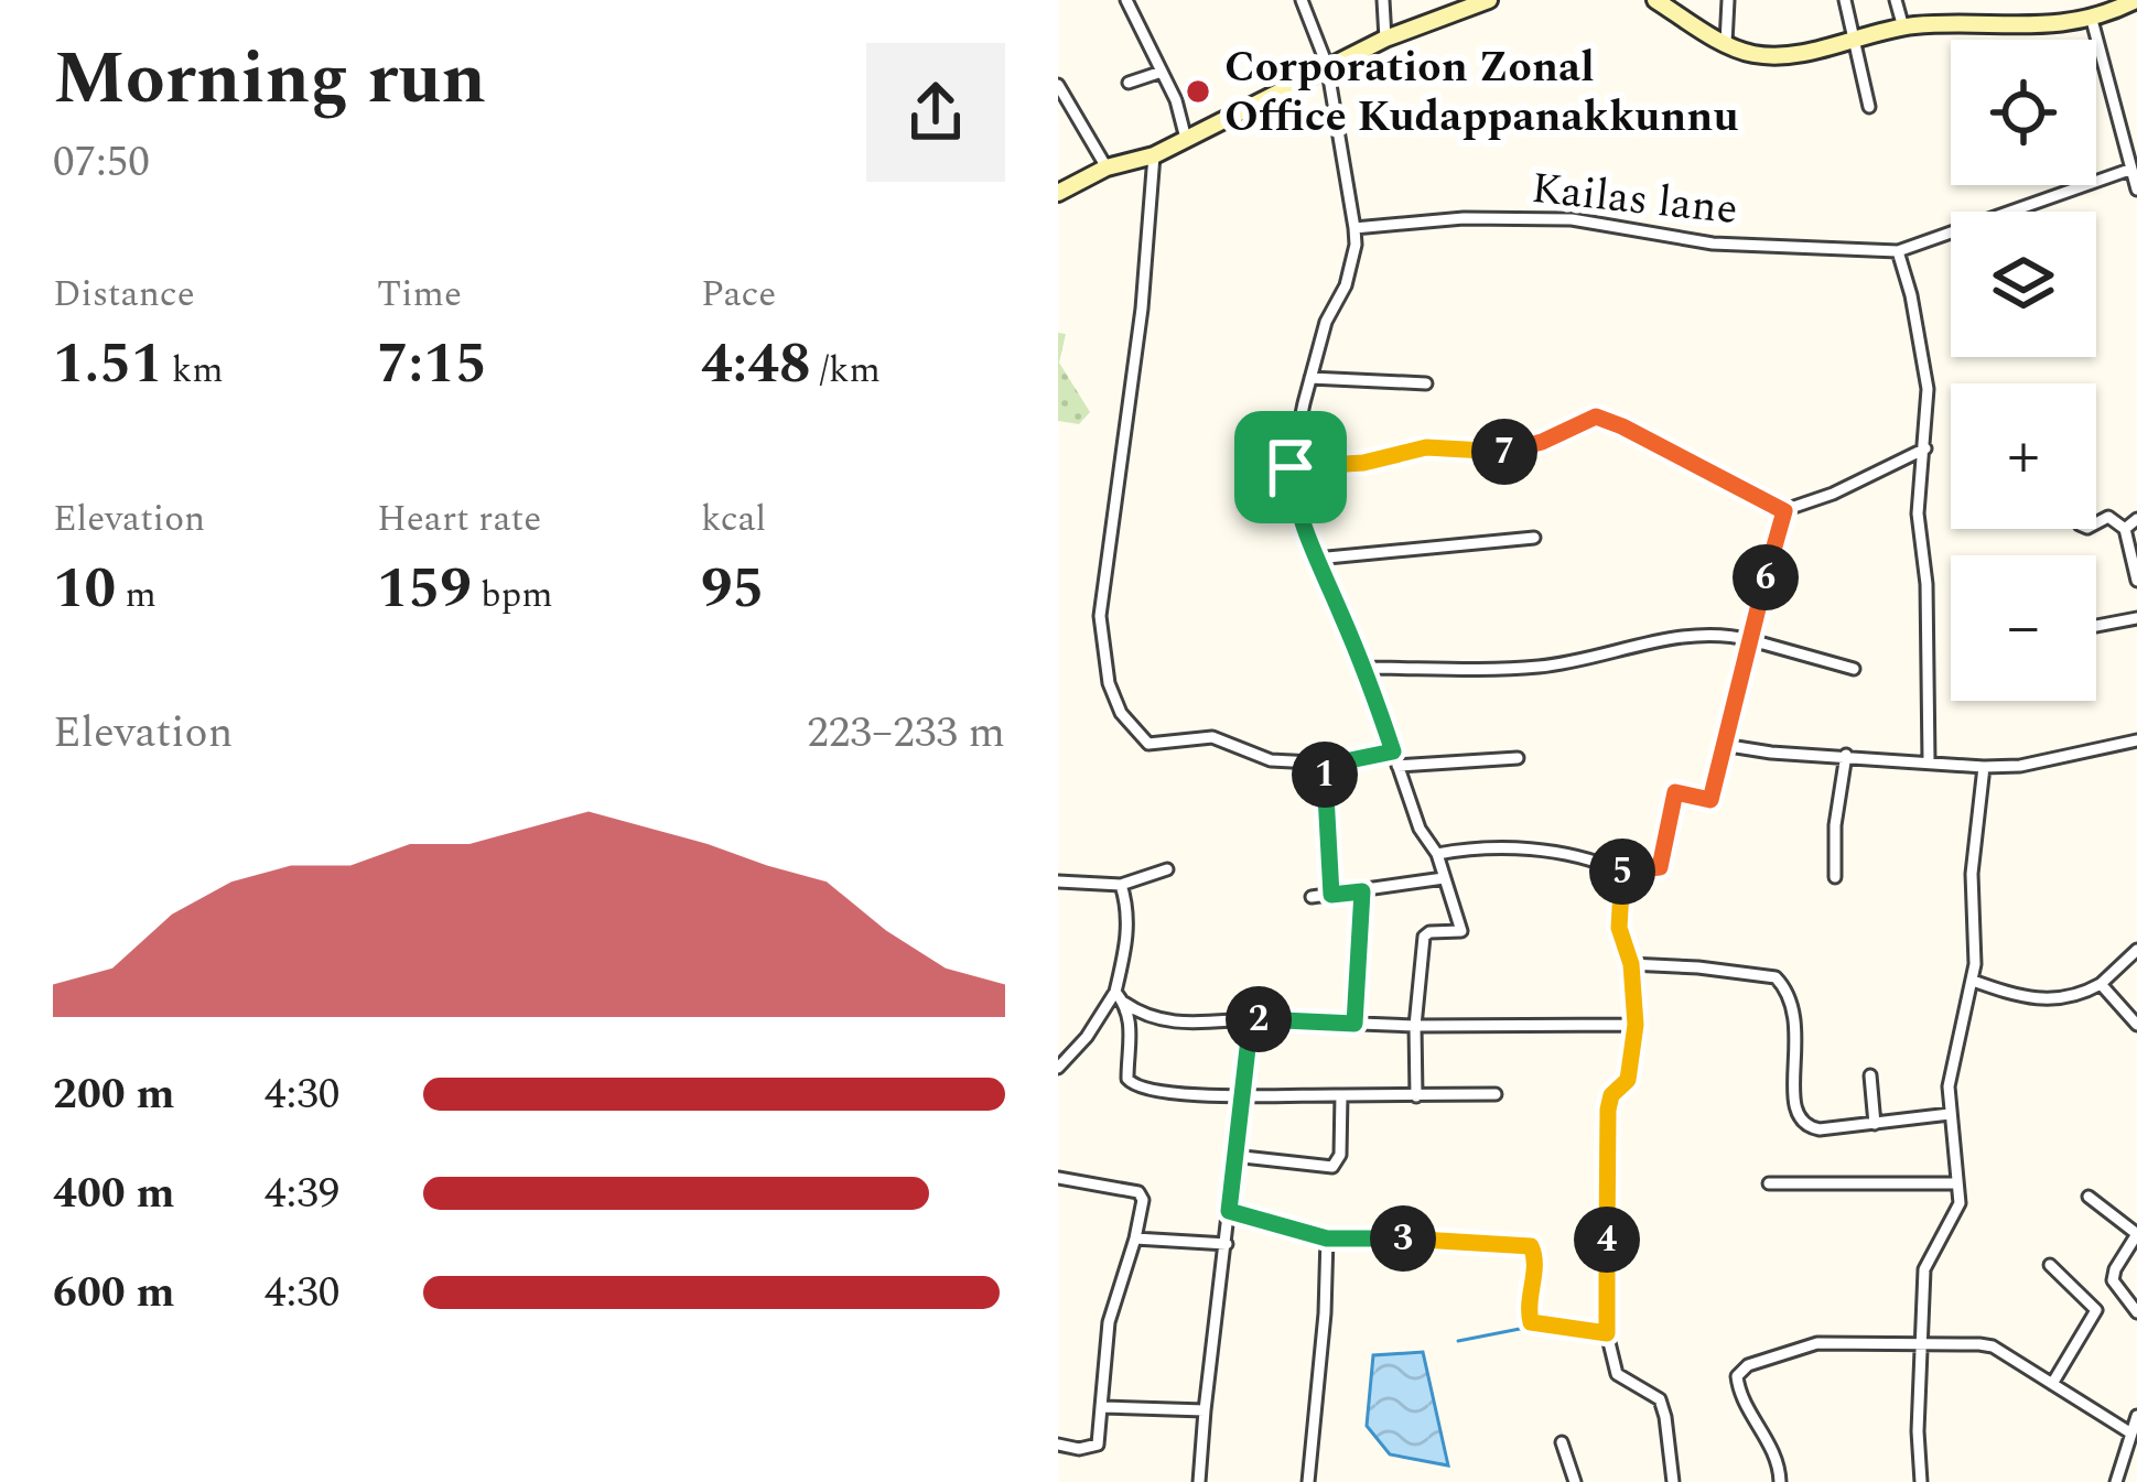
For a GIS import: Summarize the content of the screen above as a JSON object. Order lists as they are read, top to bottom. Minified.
{"streets":{"street":["Kailas lane"]},"places":["Corporation Zonal Office Kudappanakkunnu"],"page":{"heading":["Morning run","07:50"],"map_buttons":["+","−"],"stats":[["Distance","1.51 km"],["Time","7:15"],["Pace","4:48 /km"],["Elevation","10 m"],["Heart rate","159 bpm"],["kcal","95"]],"pins":["7","6","1","5","2","3","4"],"chart":["Elevation","223–233 m"],"list":[{"name":"200 m","note":"4:30"},{"name":"400 m","note":"4:39"},{"name":"600 m","note":"4:30"}]}}
